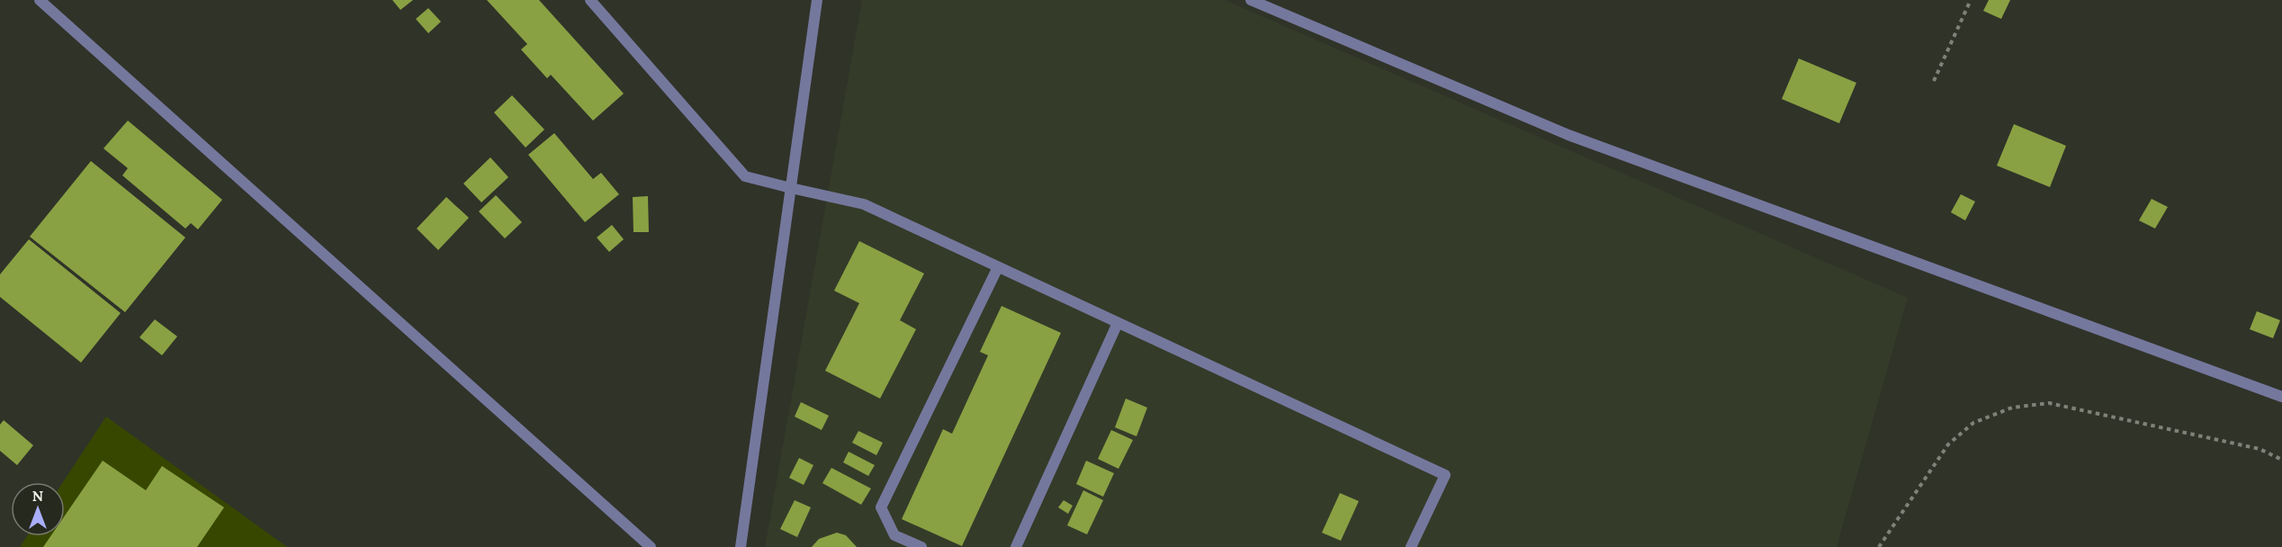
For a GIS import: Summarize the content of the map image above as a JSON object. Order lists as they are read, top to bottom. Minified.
{"north":"top"}
